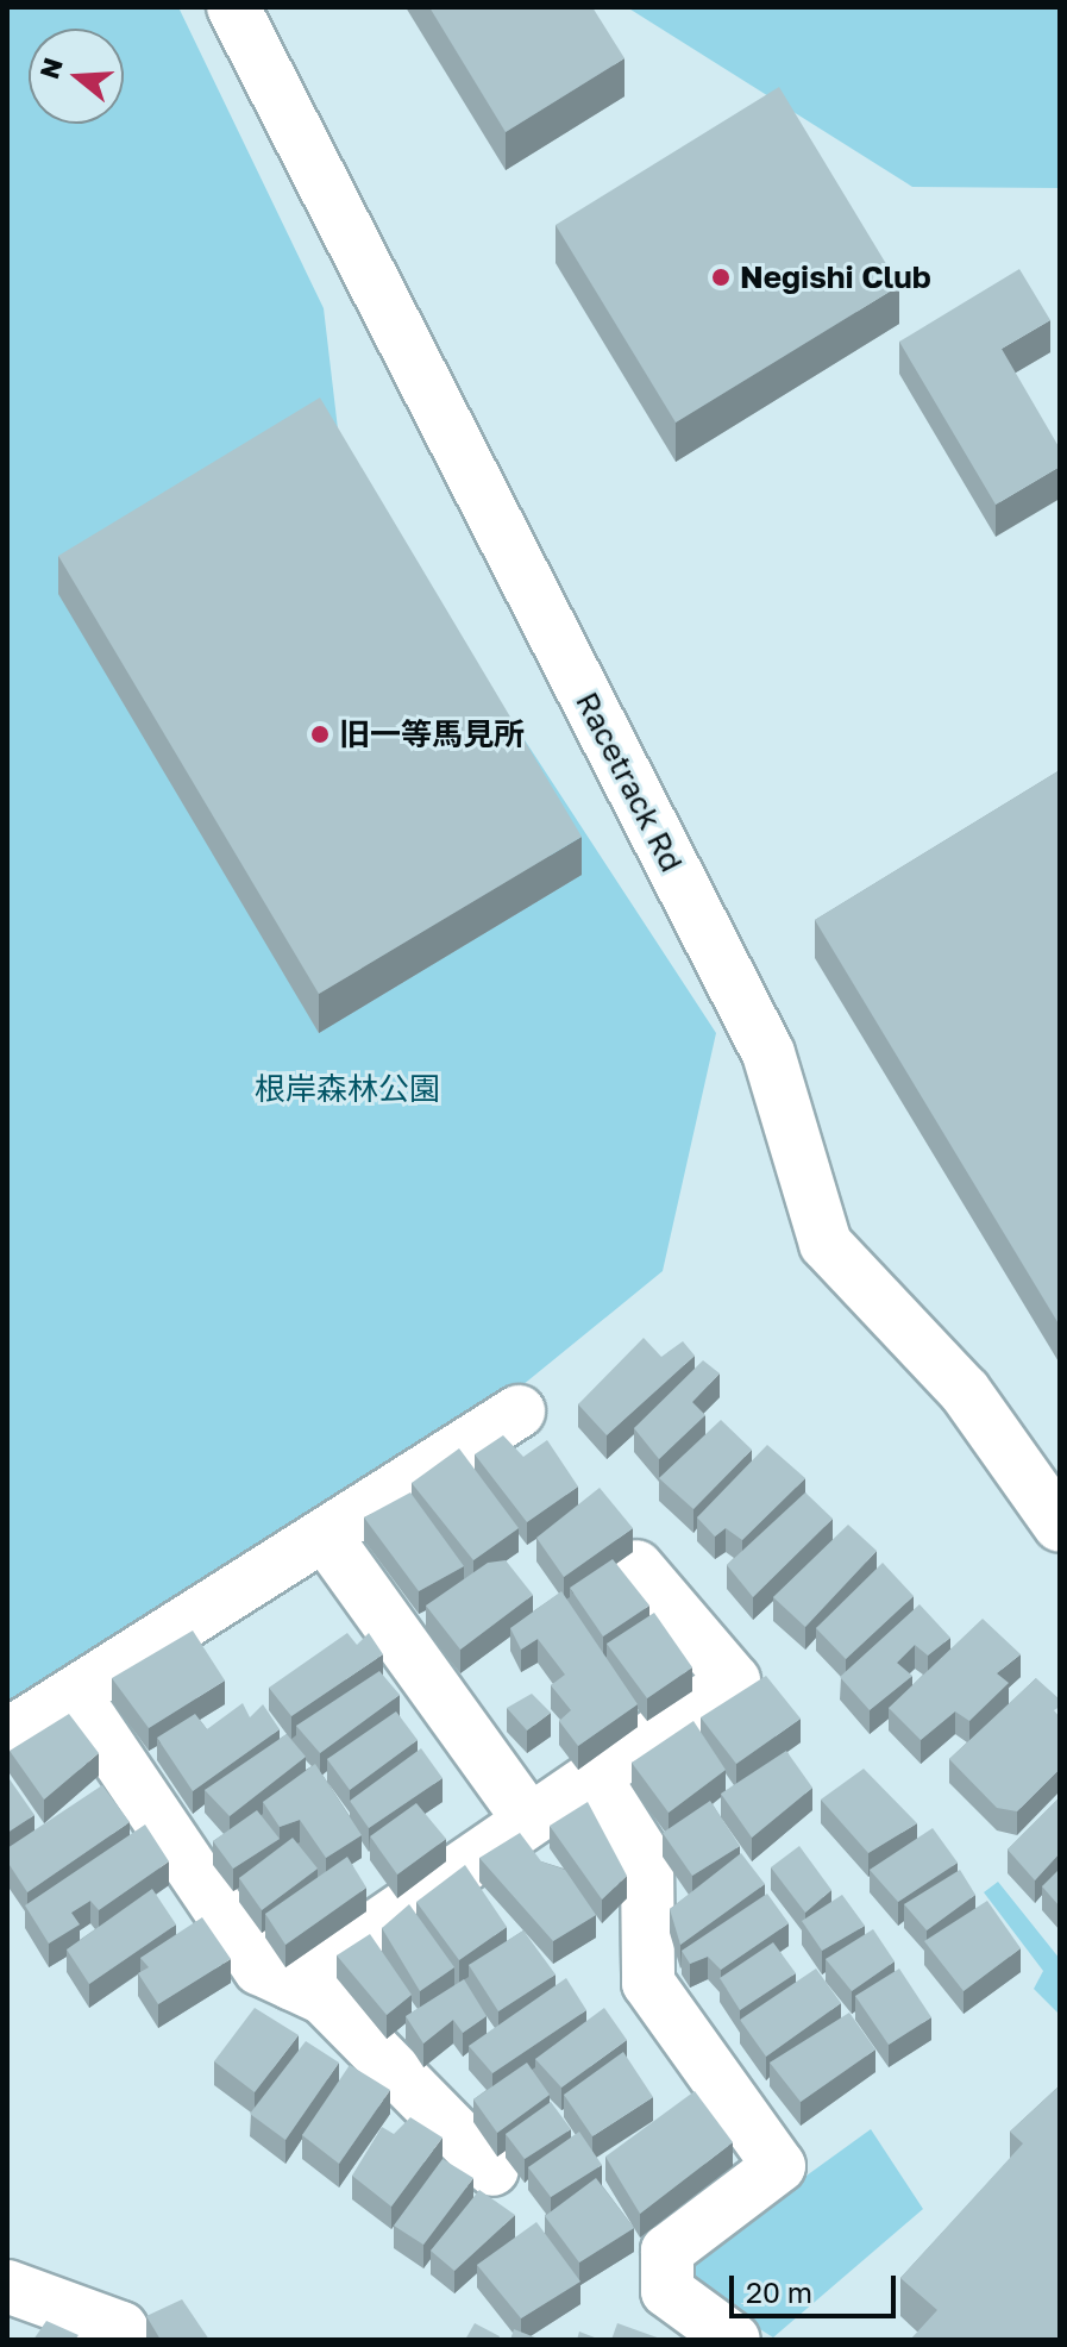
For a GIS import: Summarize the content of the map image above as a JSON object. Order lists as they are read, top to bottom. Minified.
{"streets":{"street":["Racetrack Rd"]},"parks":["根岸森林公園"],"places":["Negishi Club","旧一等馬見所"],"scale_bar":"20 m","north":"left"}
